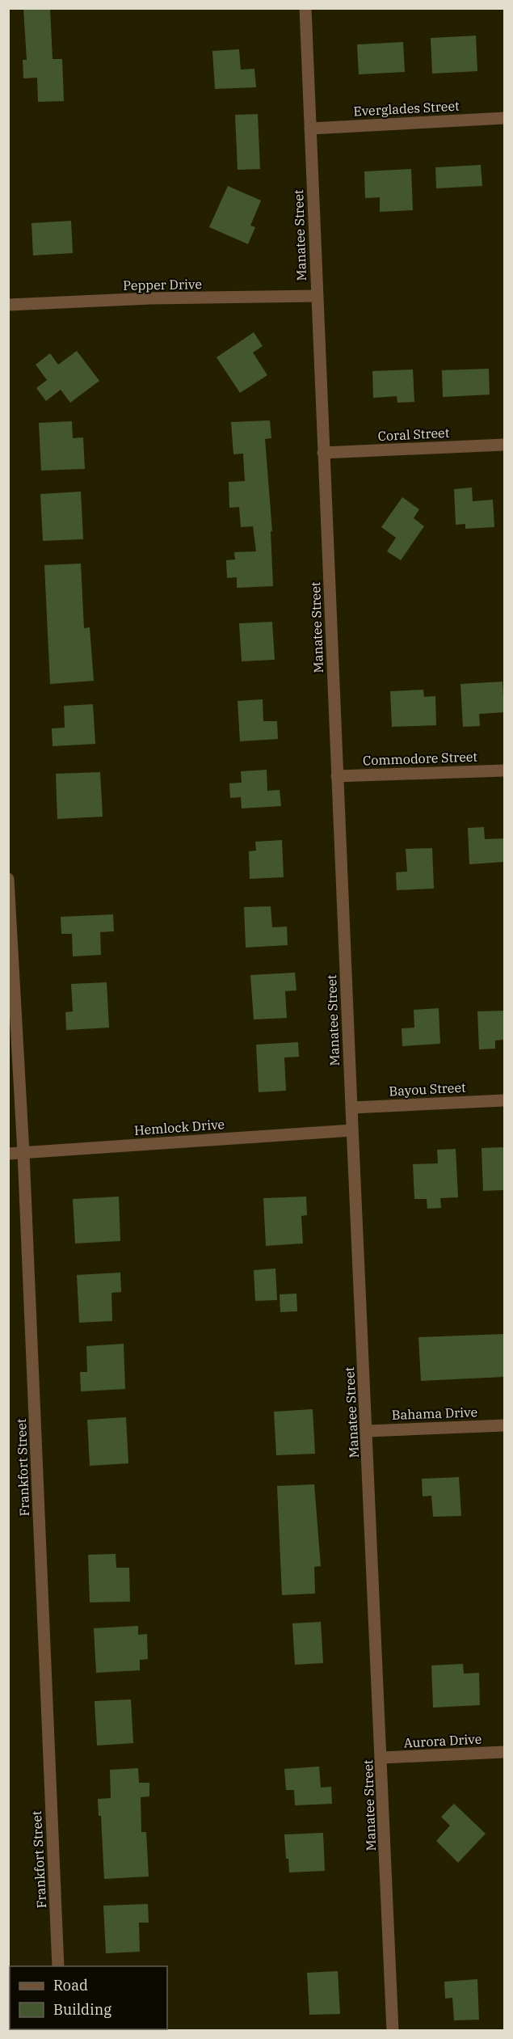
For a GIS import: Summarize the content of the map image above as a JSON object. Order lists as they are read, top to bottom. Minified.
{"streets":{"street":["Everglades Street","Manatee Street","Pepper Drive","Coral Street","Commodore Street","Bayou Street","Hemlock Drive","Bahama Drive","Frankfort Street","Aurora Drive"]},"crossings":[["Everglades Street","Manatee Street"],["Manatee Street","Pepper Drive"],["Manatee Street","Coral Street"],["Manatee Street","Commodore Street"],["Manatee Street","Bayou Street"],["Manatee Street","Hemlock Drive"],["Manatee Street","Bahama Drive"],["Manatee Street","Aurora Drive"],["Hemlock Drive","Frankfort Street"]],"legend":["Road","Building"]}
